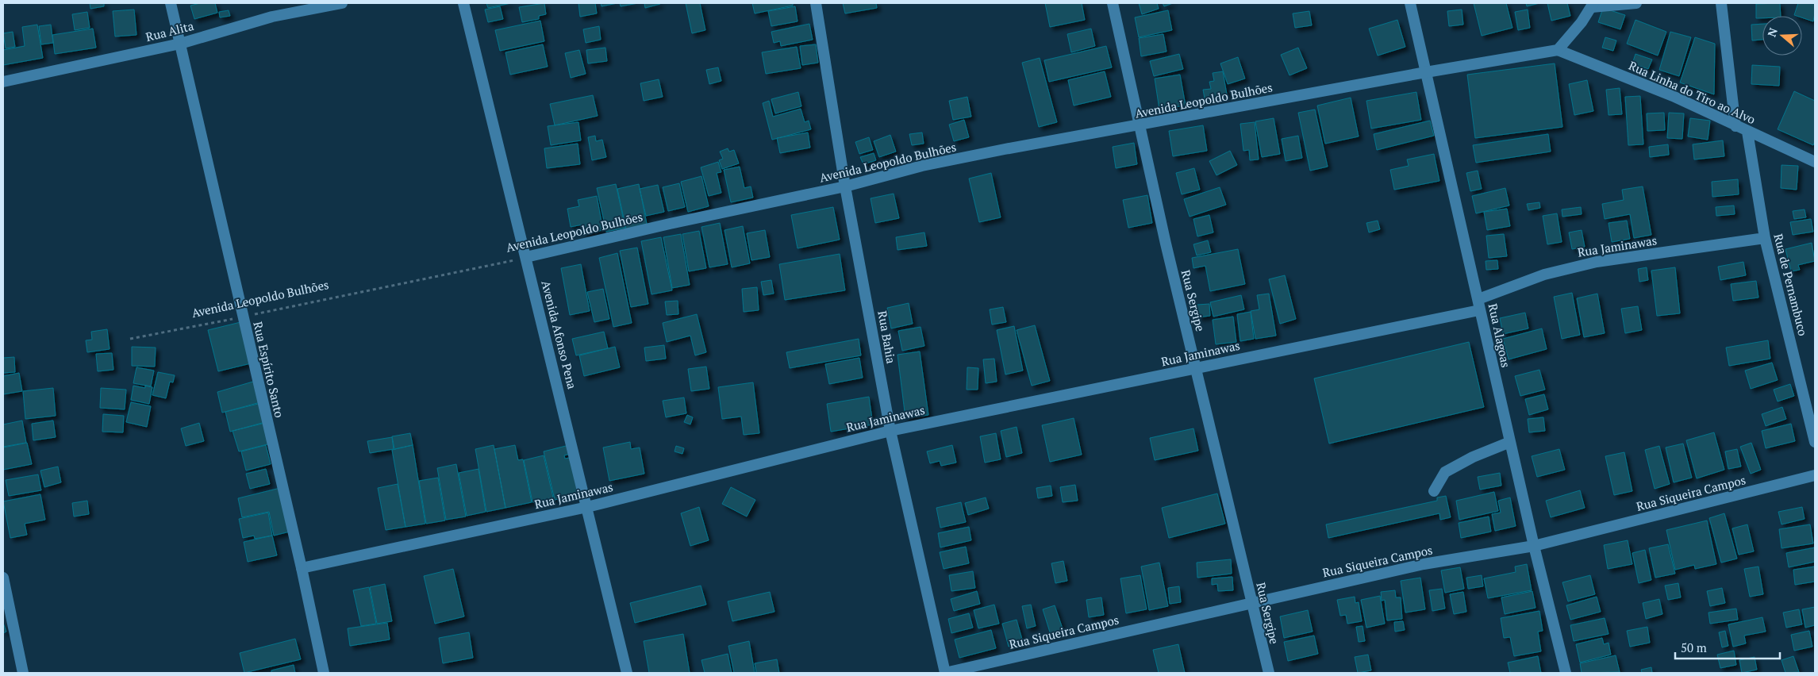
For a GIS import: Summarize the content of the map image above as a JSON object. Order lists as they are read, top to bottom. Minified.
{"streets":{"street":["Rua Alita","Rua Linha do Tiro ao Alvo","Avenida Leopoldo Bulhões","Rua Jaminawas","Rua de Pernambuco","Rua Sergipe","Avenida Afonso Pena","Rua Alagoas","Rua Bahia","Rua Espírito Santo","Rua Siqueira Campos"]},"crossings":[["Rua Alita","Rua Espírito Santo"],["Rua Linha do Tiro ao Alvo","Avenida Leopoldo Bulhões"],["Rua Linha do Tiro ao Alvo","Rua de Pernambuco"],["Avenida Leopoldo Bulhões","Rua Sergipe"],["Avenida Leopoldo Bulhões","Avenida Afonso Pena"],["Avenida Leopoldo Bulhões","Rua Alagoas"],["Avenida Leopoldo Bulhões","Rua Bahia"],["Avenida Leopoldo Bulhões","Rua Espírito Santo"],["Rua Jaminawas","Rua de Pernambuco"],["Rua Jaminawas","Rua Sergipe"],["Rua Jaminawas","Avenida Afonso Pena"],["Rua Jaminawas","Rua Alagoas"],["Rua Jaminawas","Rua Bahia"],["Rua Jaminawas","Rua Espírito Santo"],["Rua Sergipe","Rua Siqueira Campos"],["Rua Alagoas","Rua Siqueira Campos"],["Rua Bahia","Rua Siqueira Campos"]],"scale_bar":"50 m","north":"left"}
